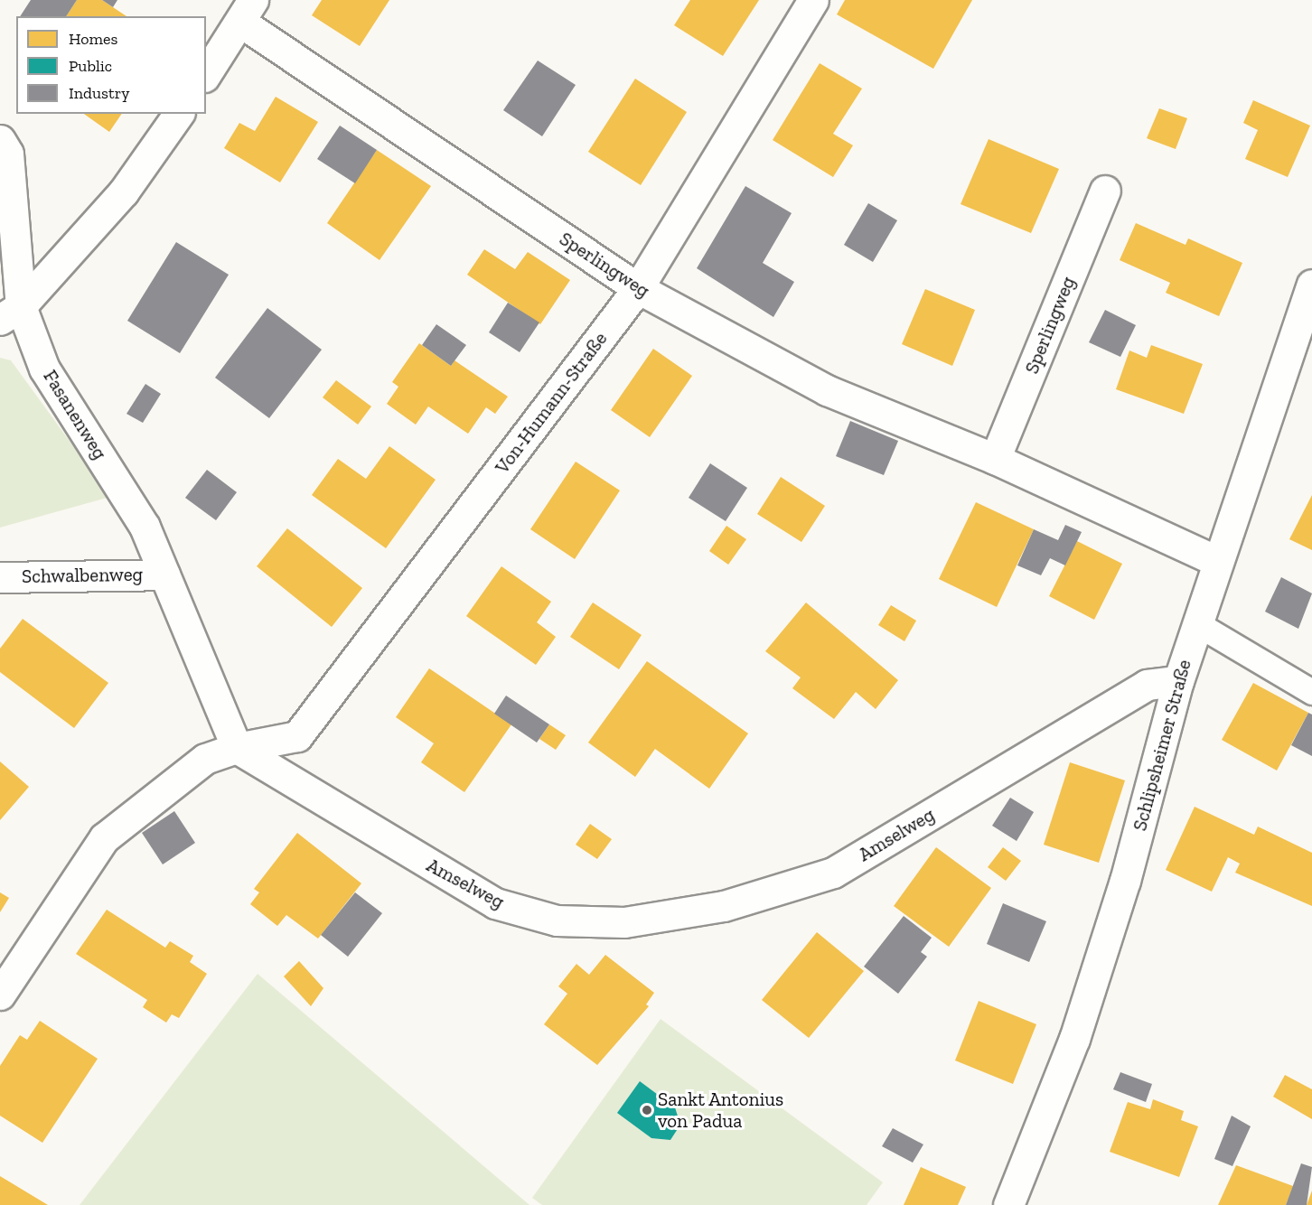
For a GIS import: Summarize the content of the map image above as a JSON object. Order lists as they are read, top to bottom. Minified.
{"streets":{"street":["Sperlingweg","Von-Humann-Straße","Fasanenweg","Schwalbenweg","Schlipsheimer Straße","Amselweg"]},"crossings":[["Sperlingweg","Von-Humann-Straße"],["Sperlingweg","Schlipsheimer Straße"],["Von-Humann-Straße","Fasanenweg"],["Von-Humann-Straße","Amselweg"],["Fasanenweg","Schwalbenweg"],["Fasanenweg","Amselweg"],["Schlipsheimer Straße","Amselweg"]],"places":["Sankt Antonius von Padua"],"legend":["Homes","Public","Industry"]}
